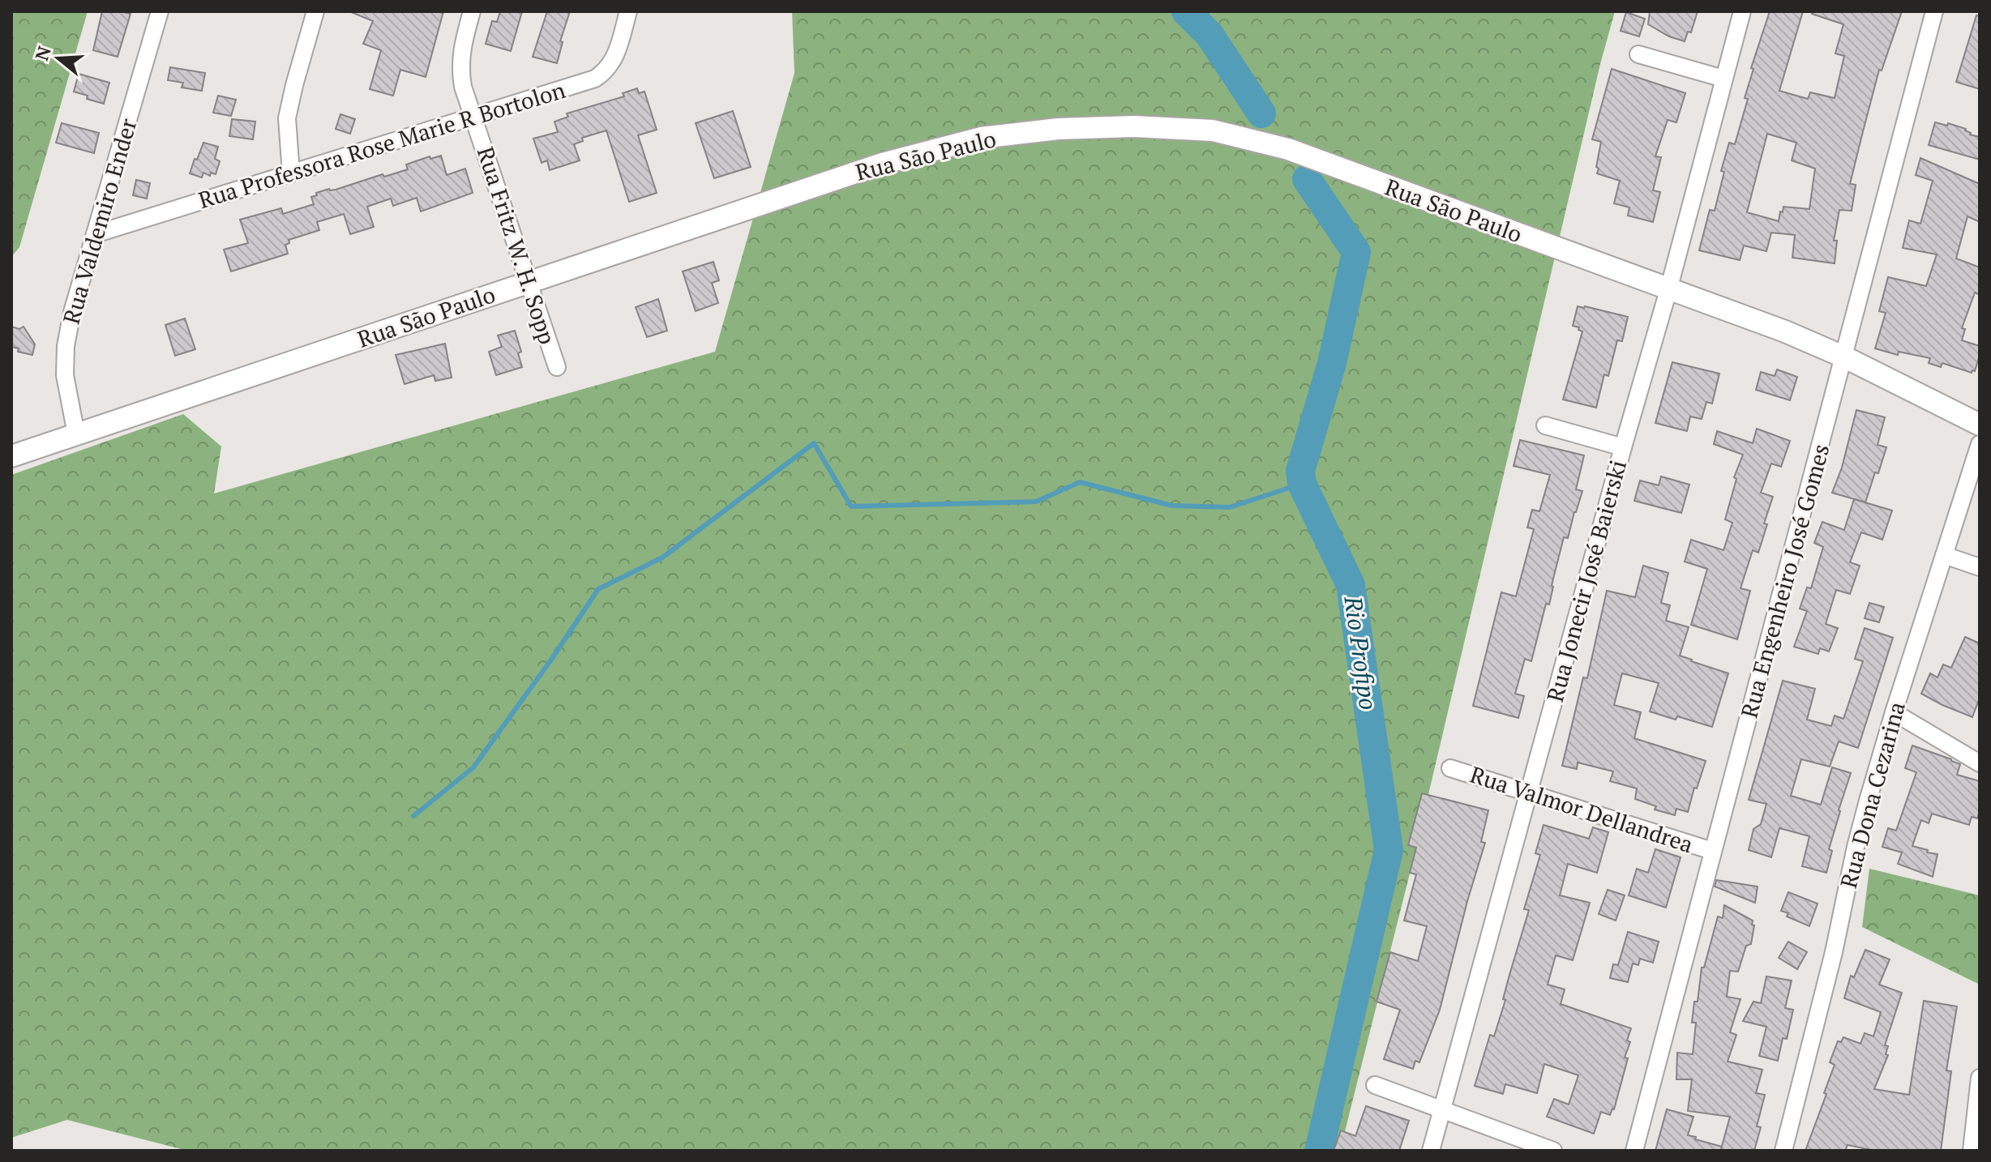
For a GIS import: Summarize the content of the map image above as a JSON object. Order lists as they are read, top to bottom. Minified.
{"streets":{"main road":["Rua São Paulo"],"street":["Rua Professora Rose Marie R Bortolon","Rua Valdemiro Ender","Rua Fritz W. H. Sopp","Rua Jonecir José Baierski","Rua Engenheiro José Gomes","Rua Dona Cezarina","Rua Valmor Dellandrea"]},"crossings":[["Rua Professora Rose Marie R Bortolon","Rua Valdemiro Ender"],["Rua Professora Rose Marie R Bortolon","Rua Fritz W. H. Sopp"],["Rua São Paulo","Rua Valdemiro Ender"],["Rua São Paulo","Rua Fritz W. H. Sopp"],["Rua São Paulo","Rua Jonecir José Baierski"],["Rua São Paulo","Rua Engenheiro José Gomes"],["Rua Jonecir José Baierski","Rua Valmor Dellandrea"],["Rua Engenheiro José Gomes","Rua Valmor Dellandrea"]],"water":["Rio Profipo"],"north":"left"}
